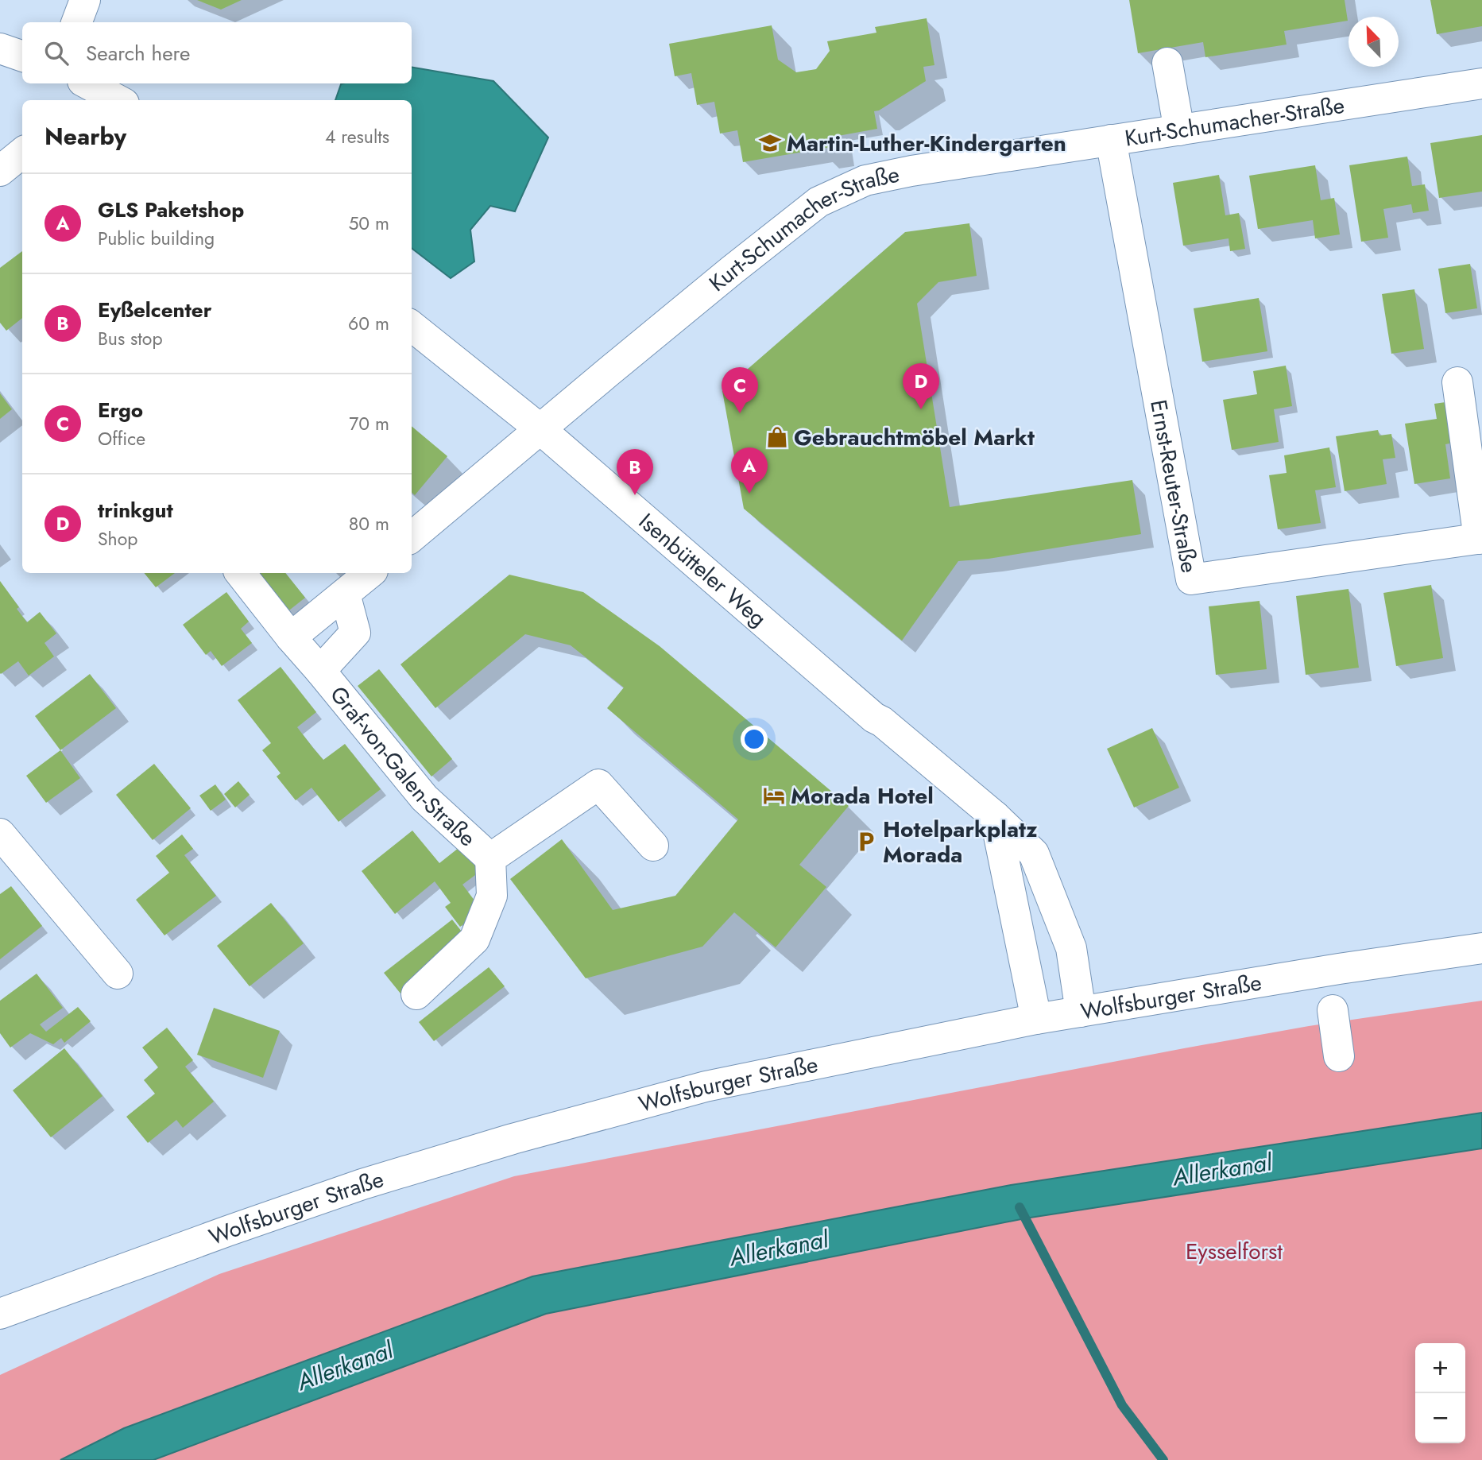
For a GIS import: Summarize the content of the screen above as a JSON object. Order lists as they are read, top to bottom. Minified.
{"streets":{"street":["Kurt-Schumacher-Straße","Ernst-Reuter-Straße","Isenbütteler Weg","Graf-von-Galen-Straße","Wolfsburger Straße"]},"crossings":[["Kurt-Schumacher-Straße","Ernst-Reuter-Straße"],["Kurt-Schumacher-Straße","Isenbütteler Weg"],["Isenbütteler Weg","Wolfsburger Straße"]],"water":["Allerkanal"],"parks":["Eysselforst"],"places":{"school or university":["Martin-Luther-Kindergarten"],"shop":["Gebrauchtmöbel Markt"],"hotel":["Morada Hotel"],"parking":["Hotelparkplatz Morada"]},"north":"top left","page":{"search":"Search here","heading":["Nearby","4 results"],"list":[{"mark":"A","name":"GLS Paketshop","note":"Public building","value":"50 m"},{"mark":"B","name":"Eyßelcenter","note":"Bus stop","value":"60 m"},{"mark":"C","name":"Ergo","note":"Office","value":"70 m"},{"mark":"D","name":"trinkgut","note":"Shop","value":"80 m"}],"pins":["D","C","A","B"],"map_buttons":["+","−"]}}
